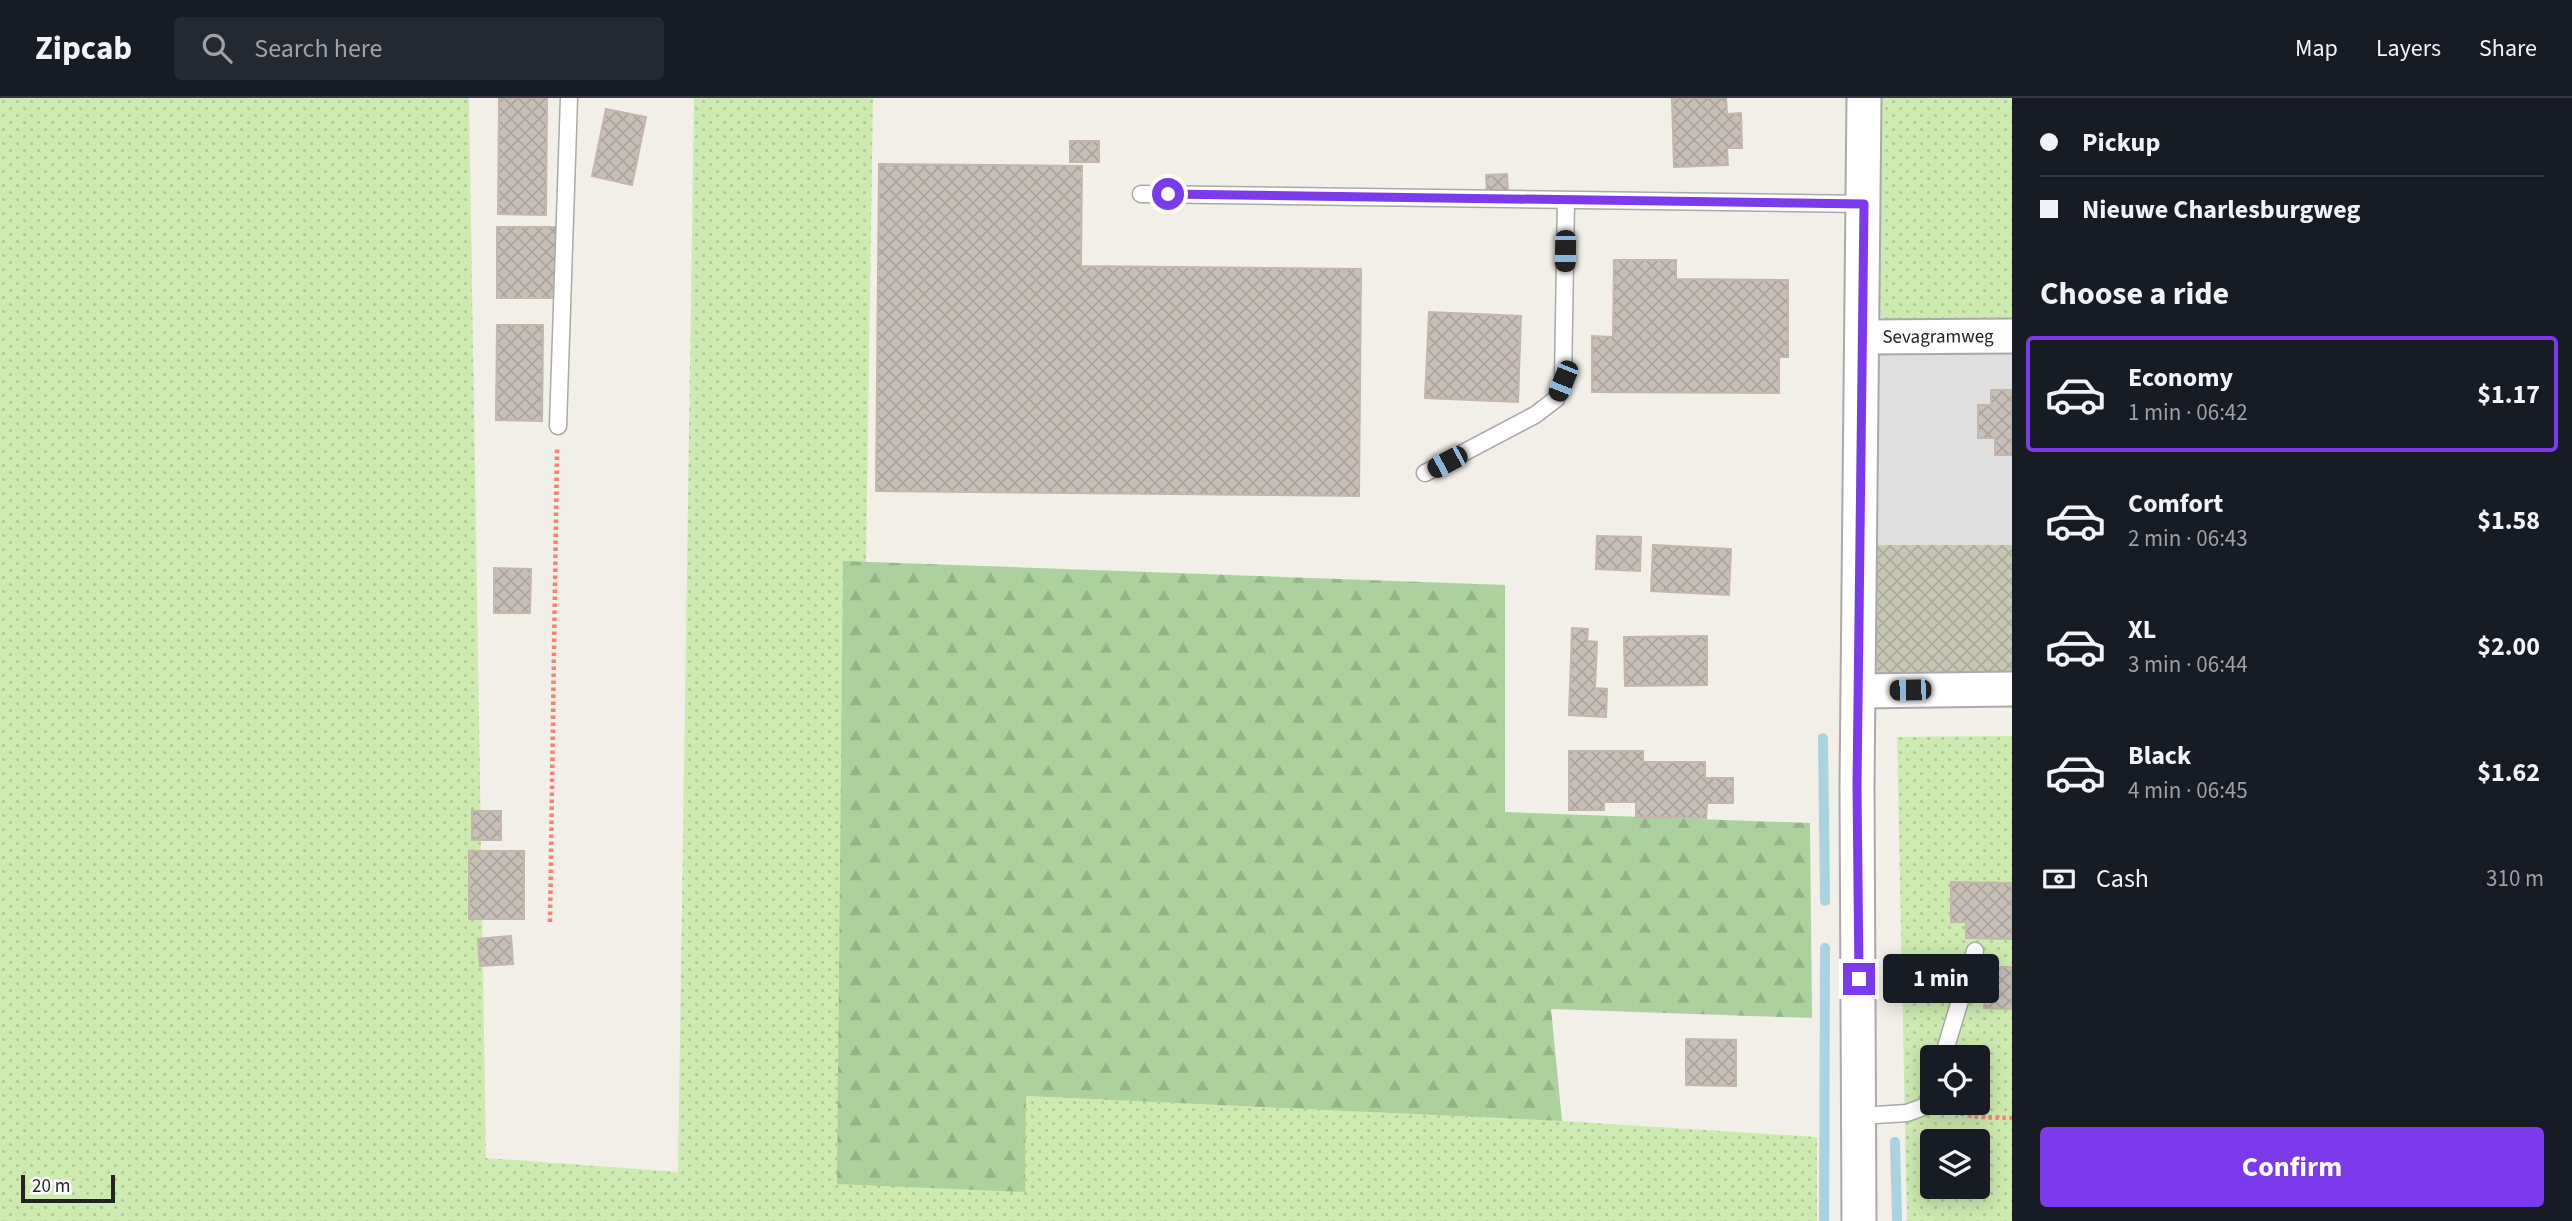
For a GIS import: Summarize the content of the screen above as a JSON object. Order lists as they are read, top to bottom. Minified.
{"streets":{"street":["Sevagramweg"]},"scale_bar":"20 m","page":{"header":"Zipcab","search":"Search here","nav":["Map","Layers","Share"],"banner":["Pickup","Nieuwe Charlesburgweg"],"heading":"Choose a ride","list":[{"name":"Economy","note":"1 min · 06:42","value":"$1.17"},{"name":"Comfort","note":"2 min · 06:43","value":"$1.58"},{"name":"XL","note":"3 min · 06:44","value":"$2.00"},{"name":"Black","note":"4 min · 06:45","value":"$1.62"}],"pay":["Cash","310 m"],"bubble":"1 min","buttons":"Confirm","scale":"20 m"}}
